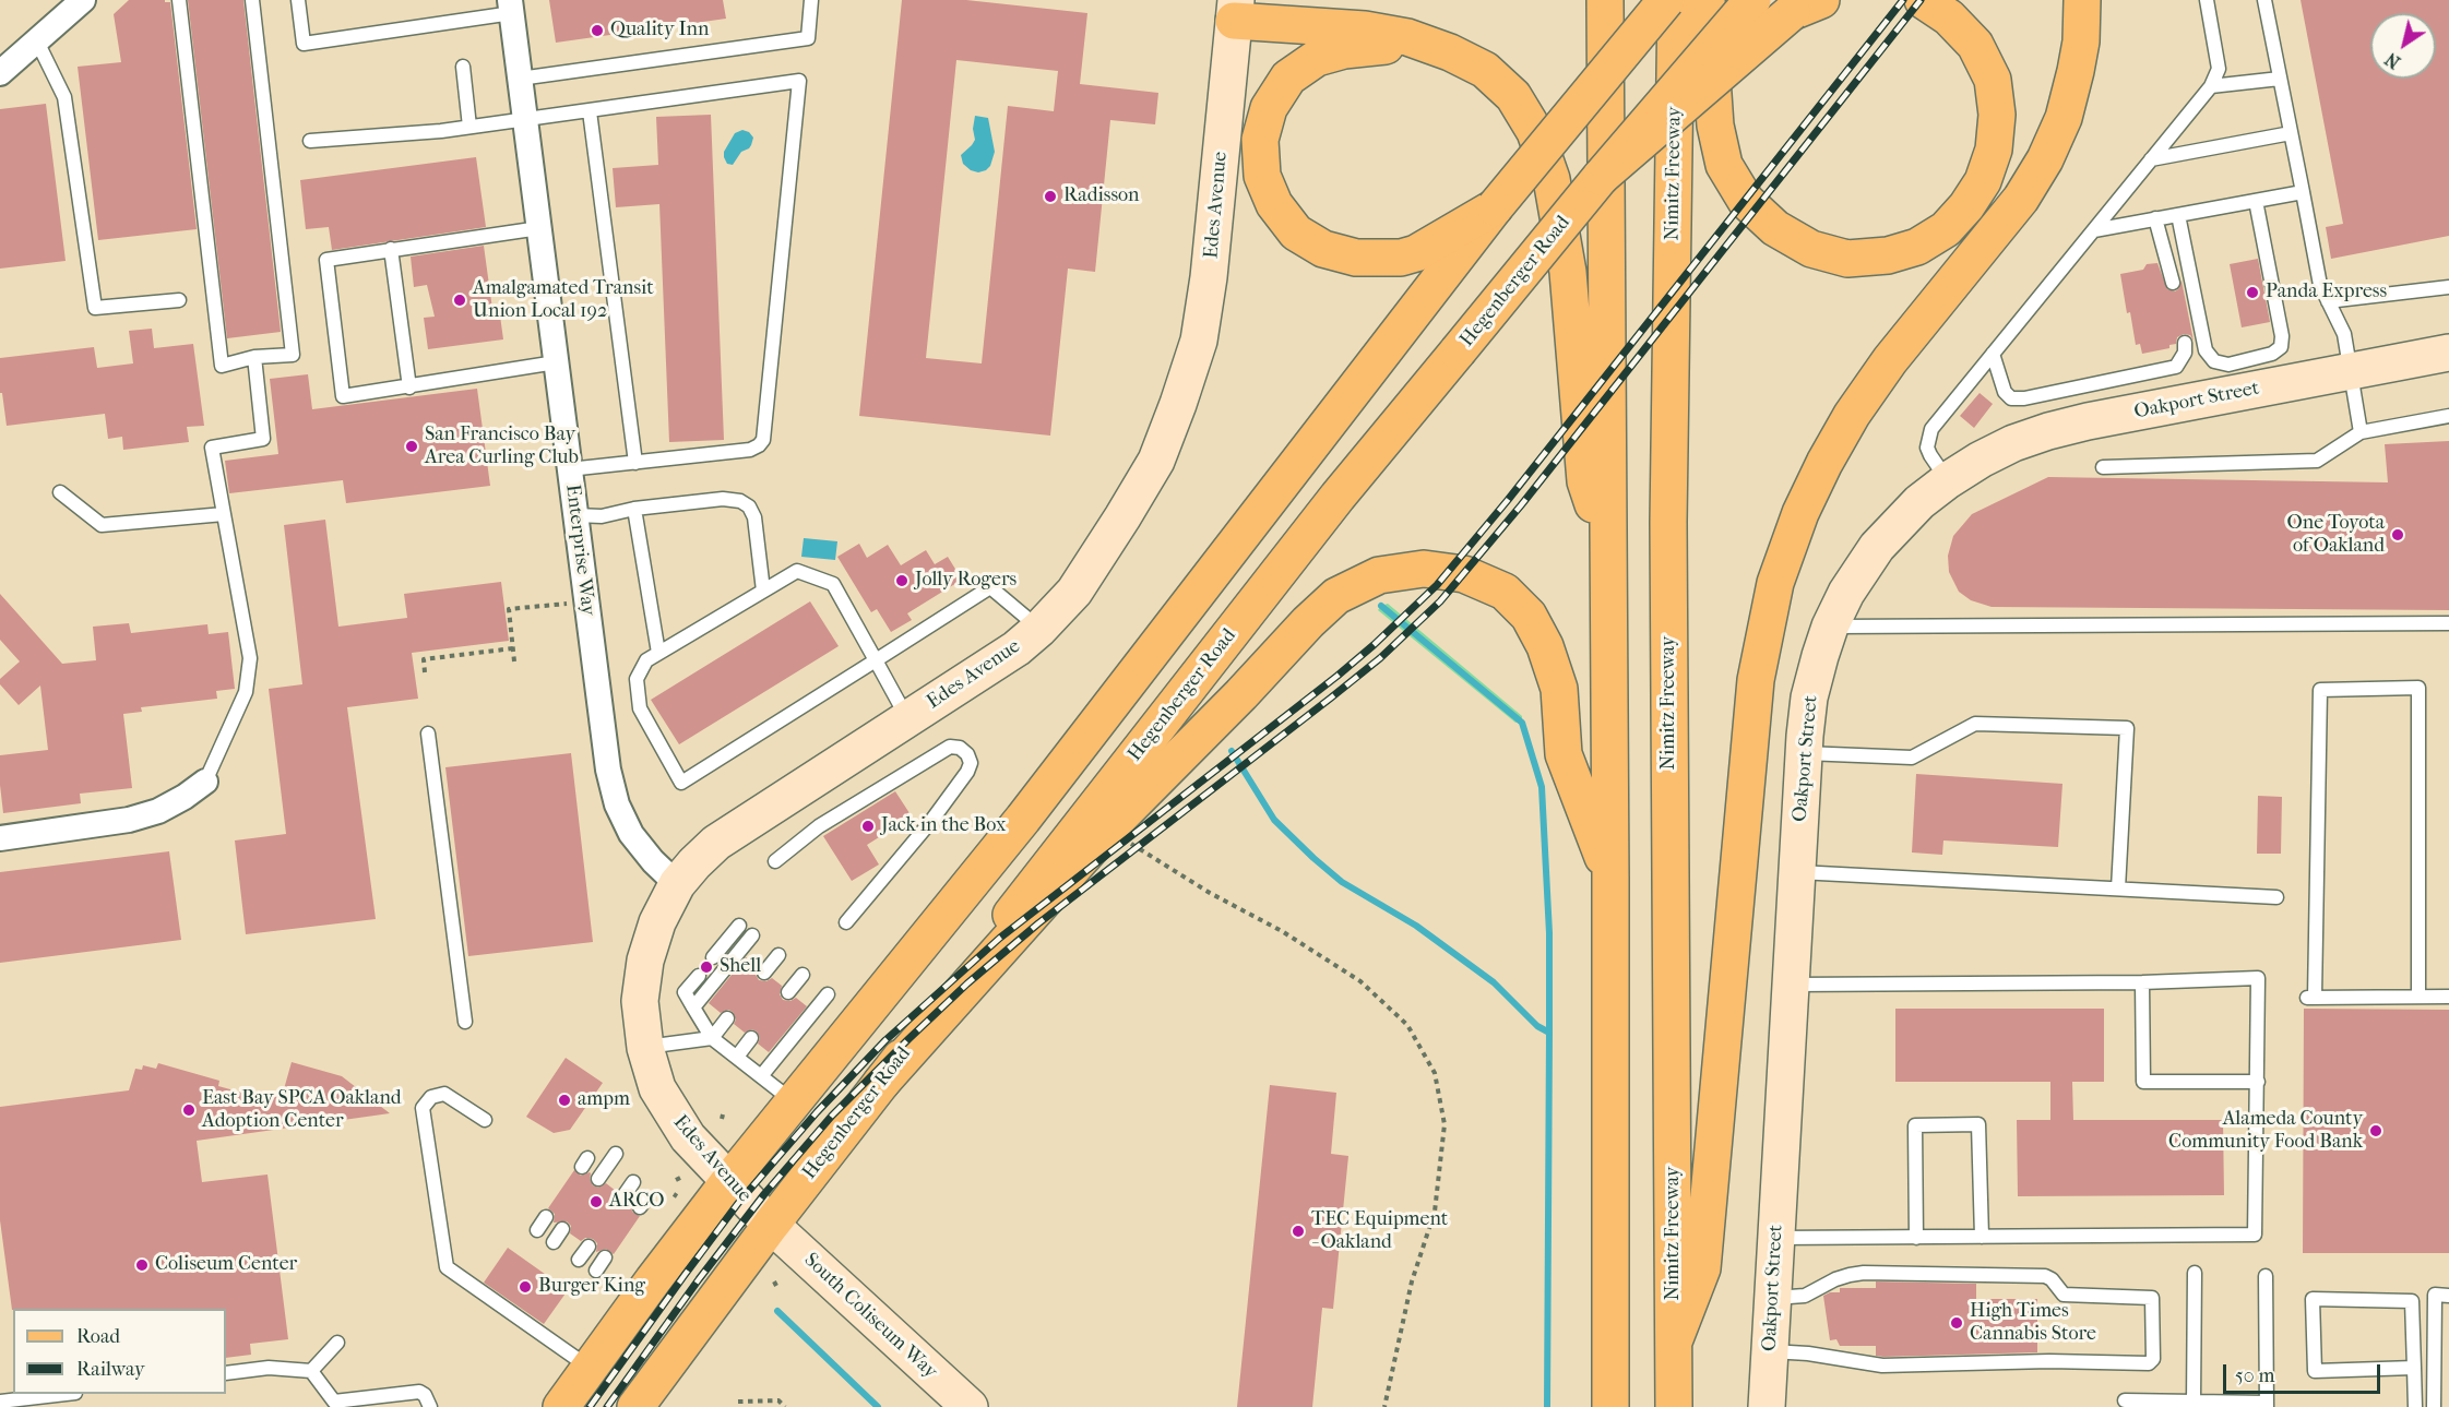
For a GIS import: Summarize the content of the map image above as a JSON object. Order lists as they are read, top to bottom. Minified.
{"streets":{"main road":["Nimitz Freeway","Hegenberger Road"],"street":["Edes Avenue","Oakport Street","Enterprise Way","South Coliseum Way"]},"crossings":[["Edes Avenue","Hegenberger Road"],["Edes Avenue","Enterprise Way"],["Edes Avenue","South Coliseum Way"],["Hegenberger Road","South Coliseum Way"]],"places":["Quality Inn","Radisson","Panda Express","Amalgamated Transit Union Local 192","San Francisco Bay Area Curling Club","One Toyota of Oakland","Jolly Rogers","Jack in the Box","Shell","ampm","East Bay SPCA Oakland Adoption Center","Alameda County Community Food Bank","ARCO","TEC Equipment - Oakland","Coliseum Center","Burger King","High Times Cannabis Store"],"legend":["Road","Railway"],"scale_bar":"50 m","north":"bottom left"}
